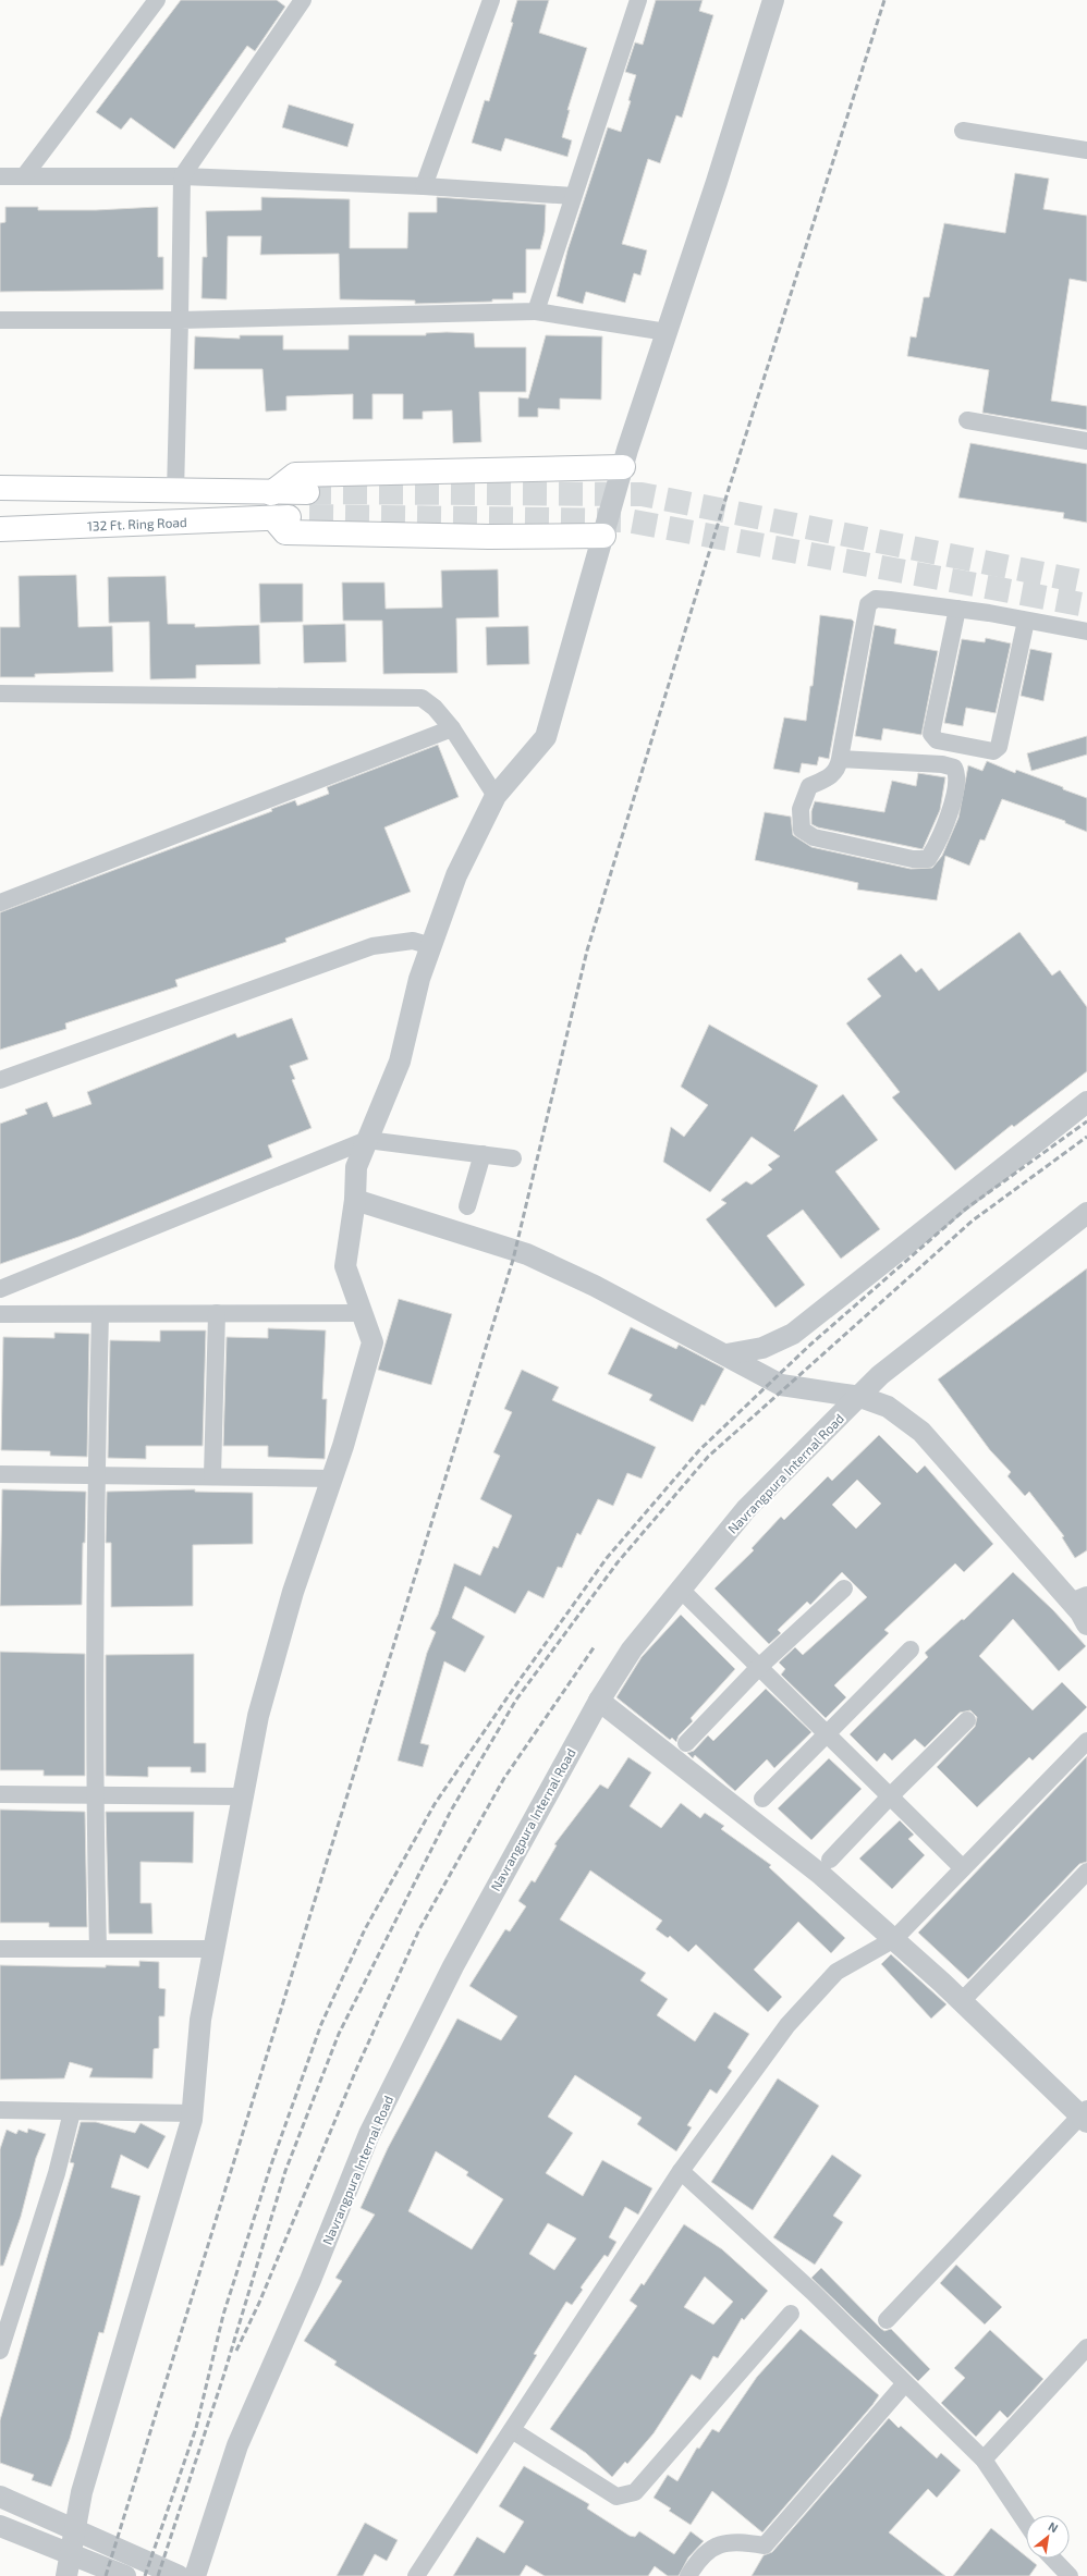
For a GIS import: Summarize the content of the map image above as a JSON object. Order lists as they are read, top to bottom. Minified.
{"streets":{"main road":["132 Ft. Ring Road"],"street":["Navrangpura Internal Road"]},"north":"top right"}
